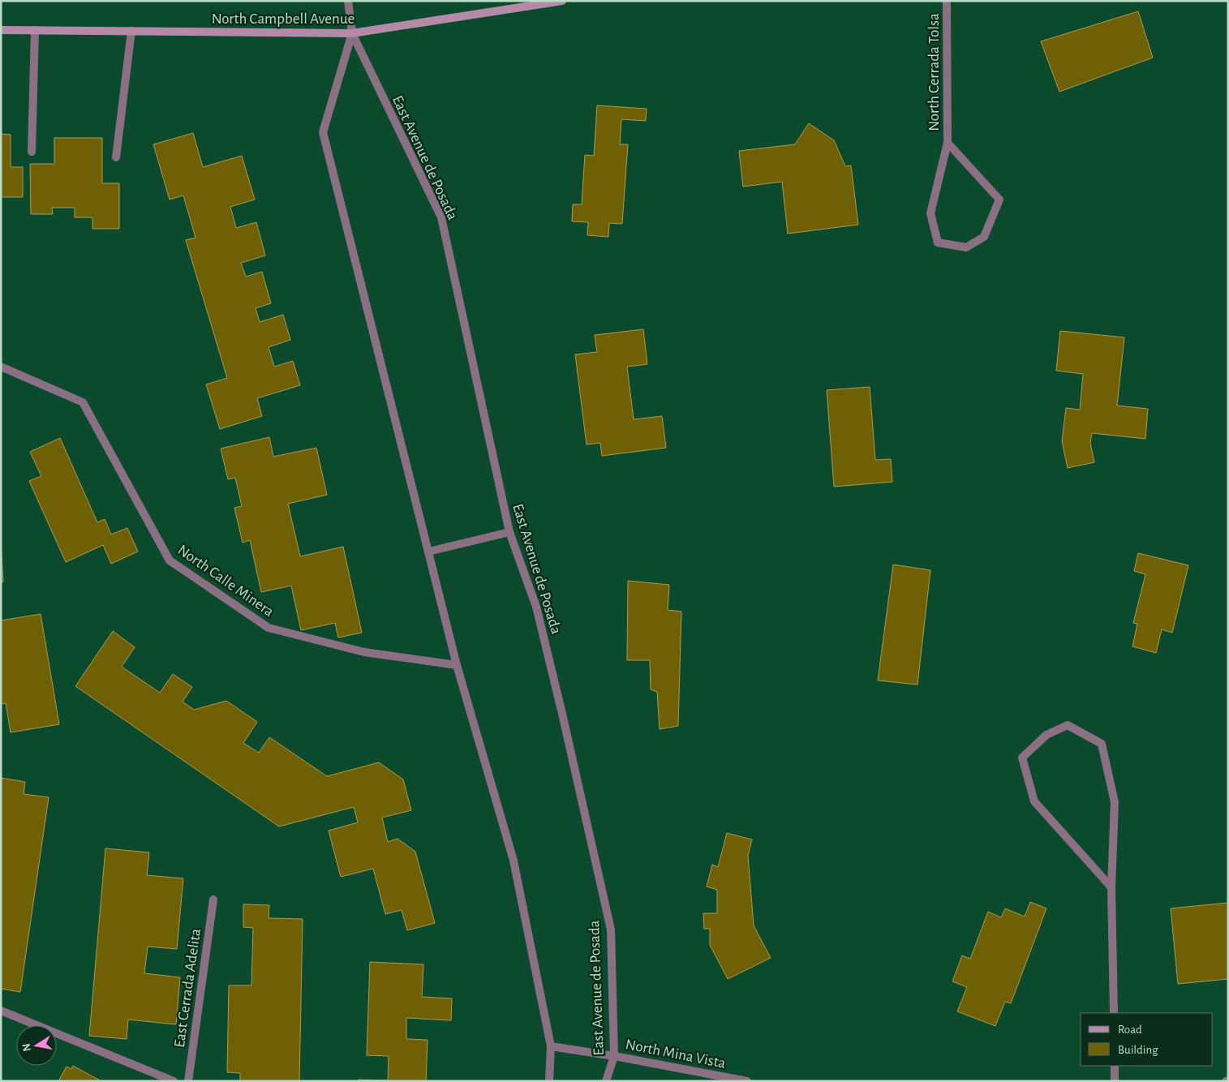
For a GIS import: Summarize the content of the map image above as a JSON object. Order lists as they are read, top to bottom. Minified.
{"streets":{"main road":["North Campbell Avenue"],"street":["North Cerrada Tolsa","East Avenue de Posada","North Calle Minera","East Cerrada Adelita","North Mina Vista"]},"crossings":[["North Campbell Avenue","East Avenue de Posada"],["East Avenue de Posada","North Calle Minera"],["East Avenue de Posada","North Mina Vista"]],"legend":["Road","Building"],"north":"left"}
